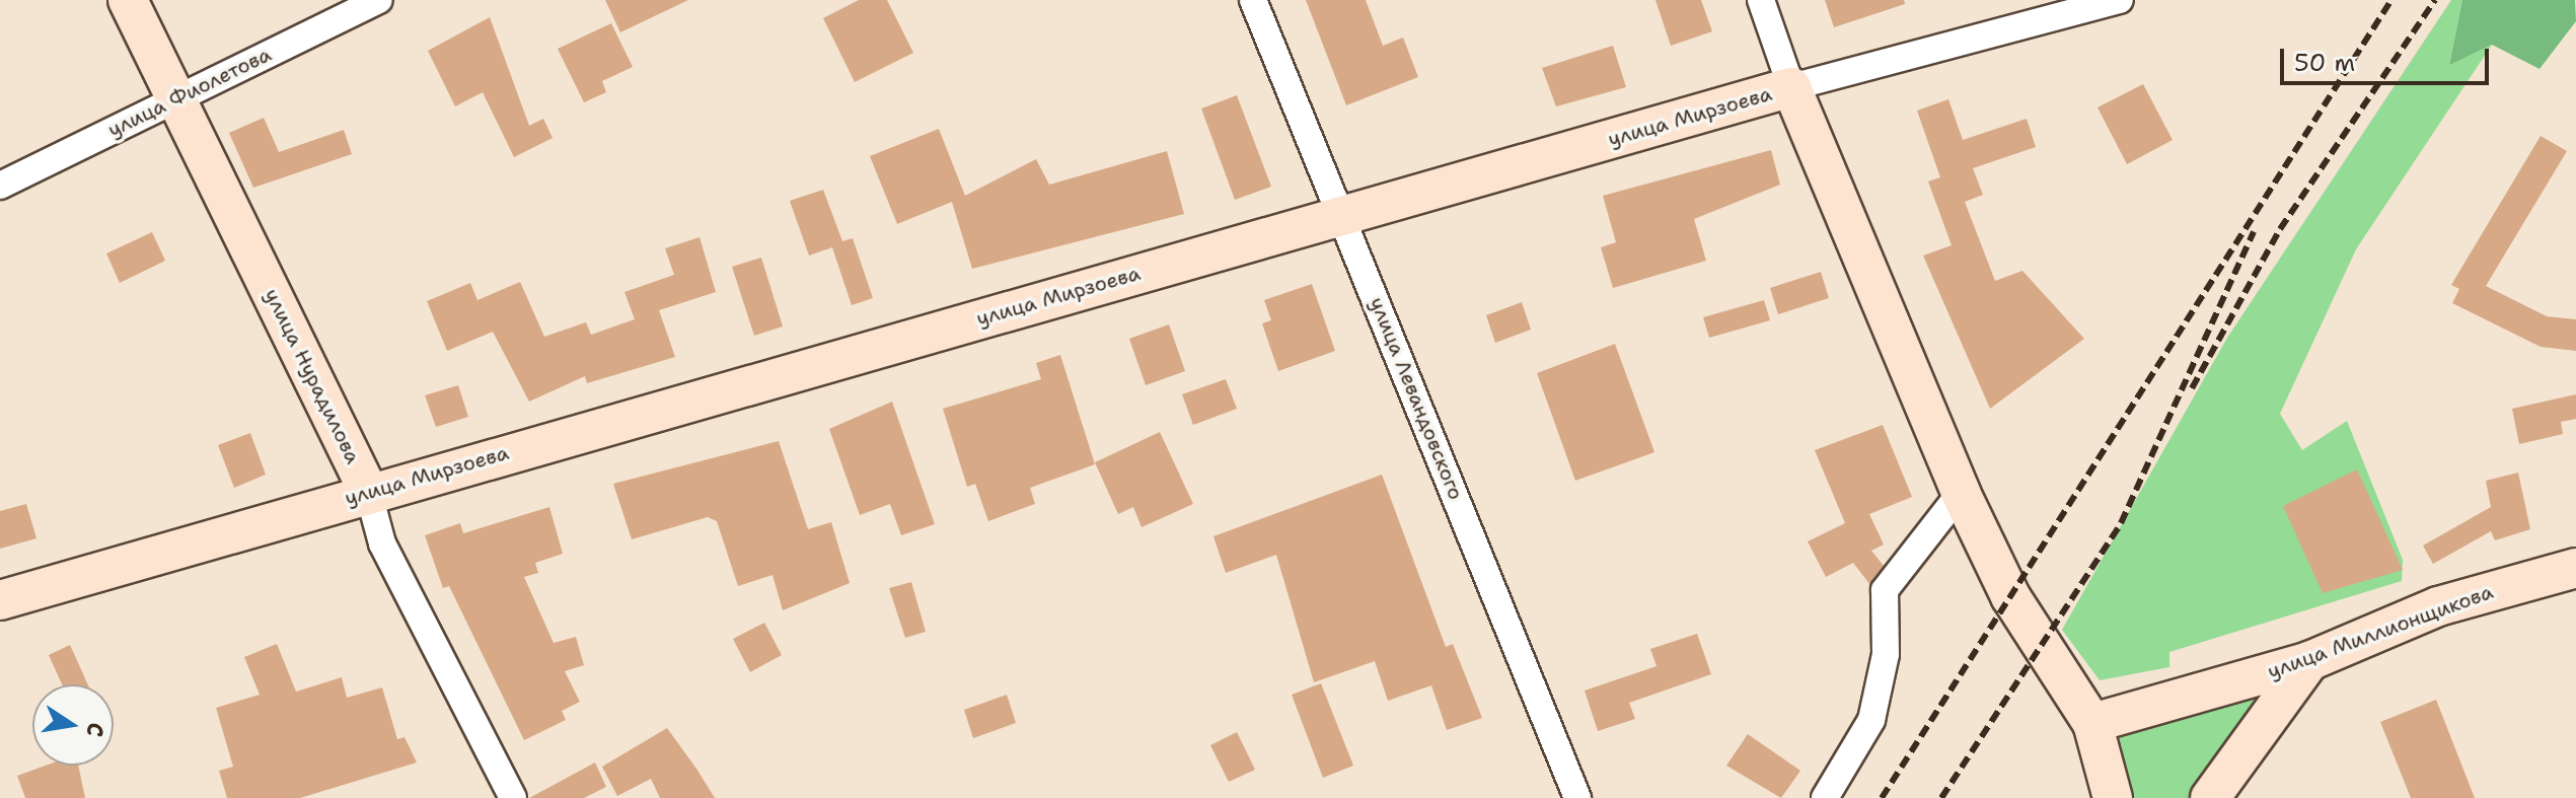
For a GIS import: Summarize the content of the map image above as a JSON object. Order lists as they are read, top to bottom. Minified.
{"streets":{"street":["улица Фиолетова","улица Мирзоева","улица Нурадилова","улица Левандовского","улица Миллионщикова"]},"crossings":[["улица Фиолетова","улица Нурадилова"],["улица Мирзоева","улица Нурадилова"],["улица Мирзоева","улица Левандовского"]],"scale_bar":"50 m","north":"right"}
